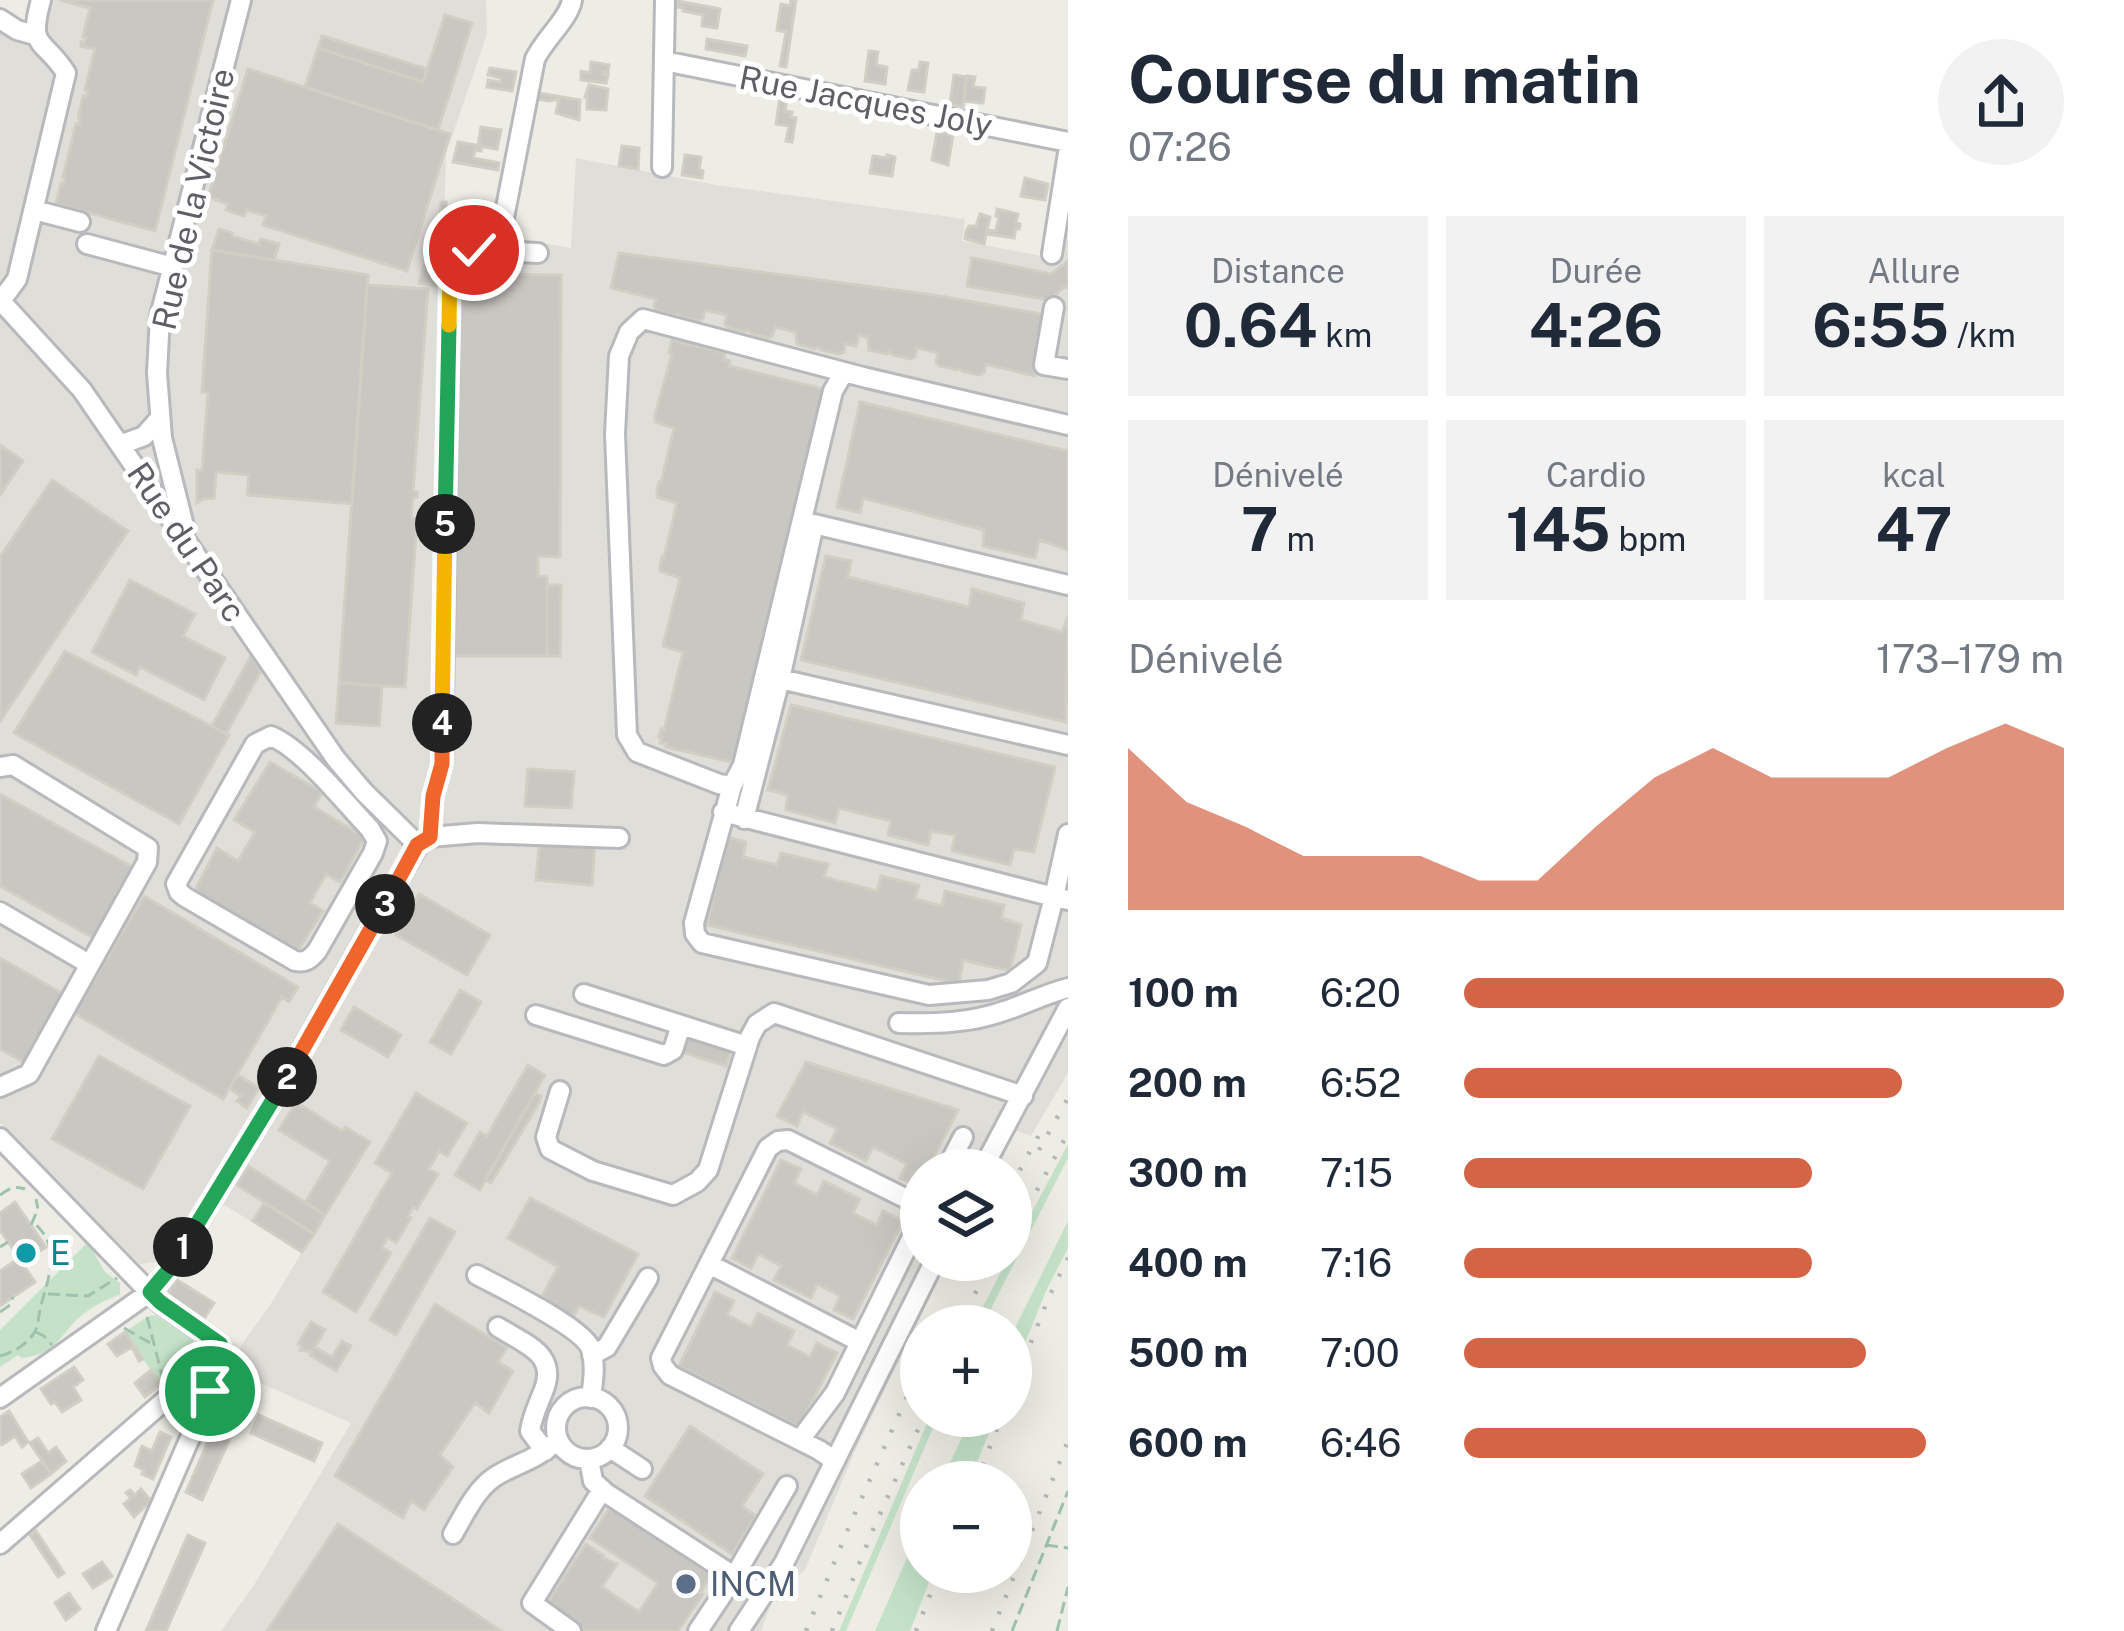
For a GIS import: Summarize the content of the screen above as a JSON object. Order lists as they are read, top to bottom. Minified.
{"streets":{"street":["Rue Jacques Joly","Rue de la Victoire","Rue du Parc"]},"crossings":[["Rue de la Victoire","Rue du Parc"]],"places":["E","INCM"],"page":{"heading":["Course du matin","07:26"],"stats":[["Distance","0.64 km"],["Durée","4:26"],["Allure","6:55 /km"],["Dénivelé","7 m"],["Cardio","145 bpm"],["kcal","47"]],"pins":["5","4","3","2","1"],"chart":["Dénivelé","173–179 m"],"list":[{"name":"100 m","note":"6:20"},{"name":"200 m","note":"6:52"},{"name":"300 m","note":"7:15"},{"name":"400 m","note":"7:16"},{"name":"500 m","note":"7:00"},{"name":"600 m","note":"6:46"}],"map_buttons":["+","−"]}}
